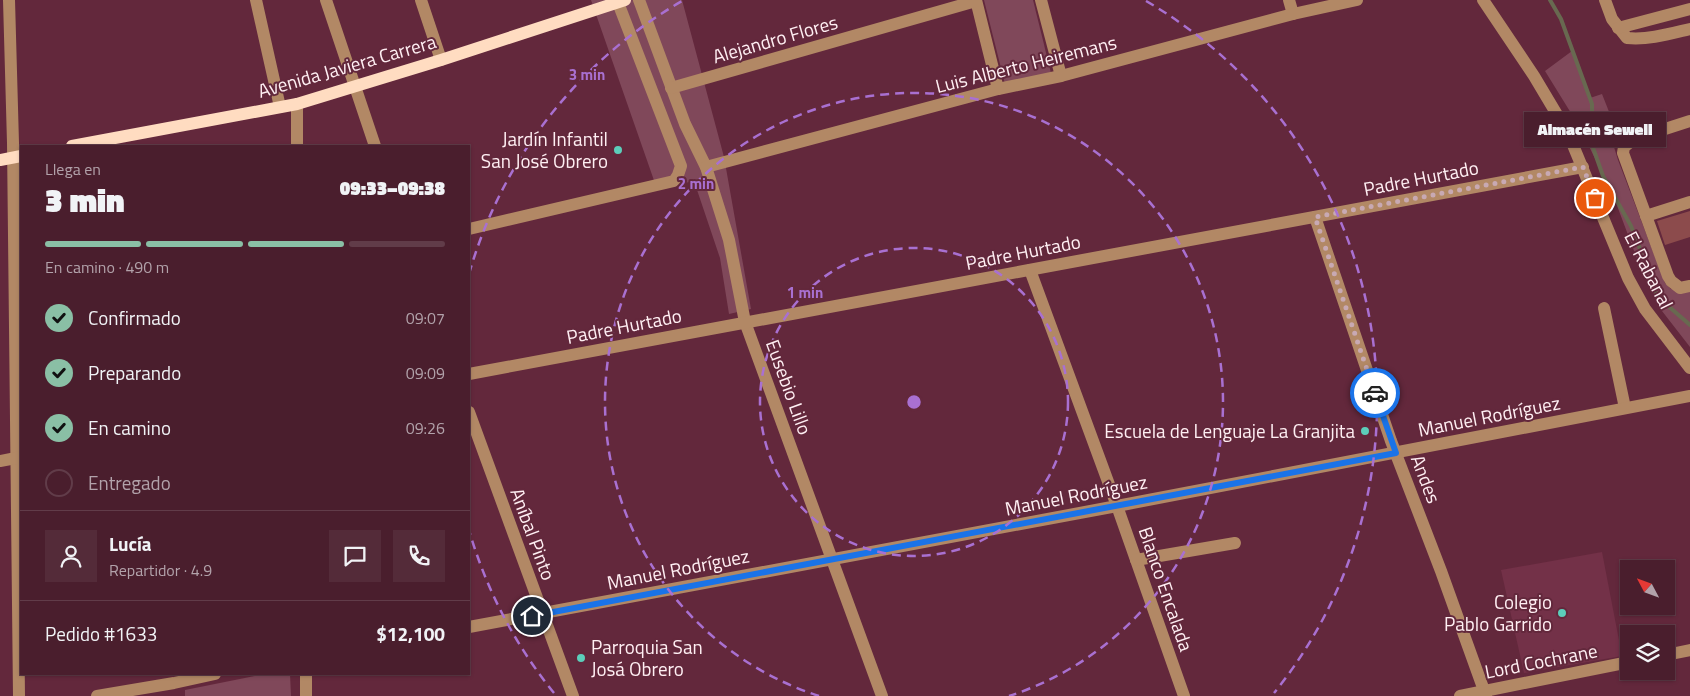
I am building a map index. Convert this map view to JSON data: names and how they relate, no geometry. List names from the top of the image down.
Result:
{
  "streets": {
    "main road": ["Avenida Javiera Carrera"],
    "street": [
      "Alejandro Flores",
      "Luis Alberto Heiremans",
      "Padre Hurtado",
      "El Rabanal",
      "Eusebio Lillo",
      "Manuel Rodríguez",
      "Andes",
      "Aníbal Pinto",
      "Blanco Encalada",
      "Lord Cochrane"
    ]
  },
  "crossings": [
    ["Alejandro Flores", "Eusebio Lillo"],
    ["Luis Alberto Heiremans", "Eusebio Lillo"],
    ["Avenida Javiera Carrera", "Eusebio Lillo"],
    ["Padre Hurtado", "El Rabanal"],
    ["Padre Hurtado", "Eusebio Lillo"],
    ["Padre Hurtado", "Andes"],
    ["Padre Hurtado", "Blanco Encalada"],
    ["Eusebio Lillo", "Manuel Rodríguez"],
    ["Manuel Rodríguez", "Andes"],
    ["Manuel Rodríguez", "Aníbal Pinto"],
    ["Manuel Rodríguez", "Blanco Encalada"],
    ["Andes", "Lord Cochrane"]
  ],
  "places": [
    "Jardín Infantil San José Obrero",
    "Almacén Sewell",
    "Escuela de Lenguaje La Granjita",
    "Colegio Pablo Garrido",
    "Parroquia San Josá Obrero"
  ],
  "north": "top left",
  "page": {
    "bubble": "Almacén Sewell",
    "heading": ["3 min", "Llega en", "09:33–09:38"],
    "panel": [
      "Lucía",
      "Repartidor · 4.9",
      "Pedido #1633",
      "$12,100"
    ],
    "bar": "En camino · 490 m",
    "list": [
      ["Confirmado", "09:07"],
      ["Preparando", "09:09"],
      ["En camino", "09:26"],
      "Entregado"
    ]
  },
  "rings": ["3 min", "2 min", "1 min"]
}
